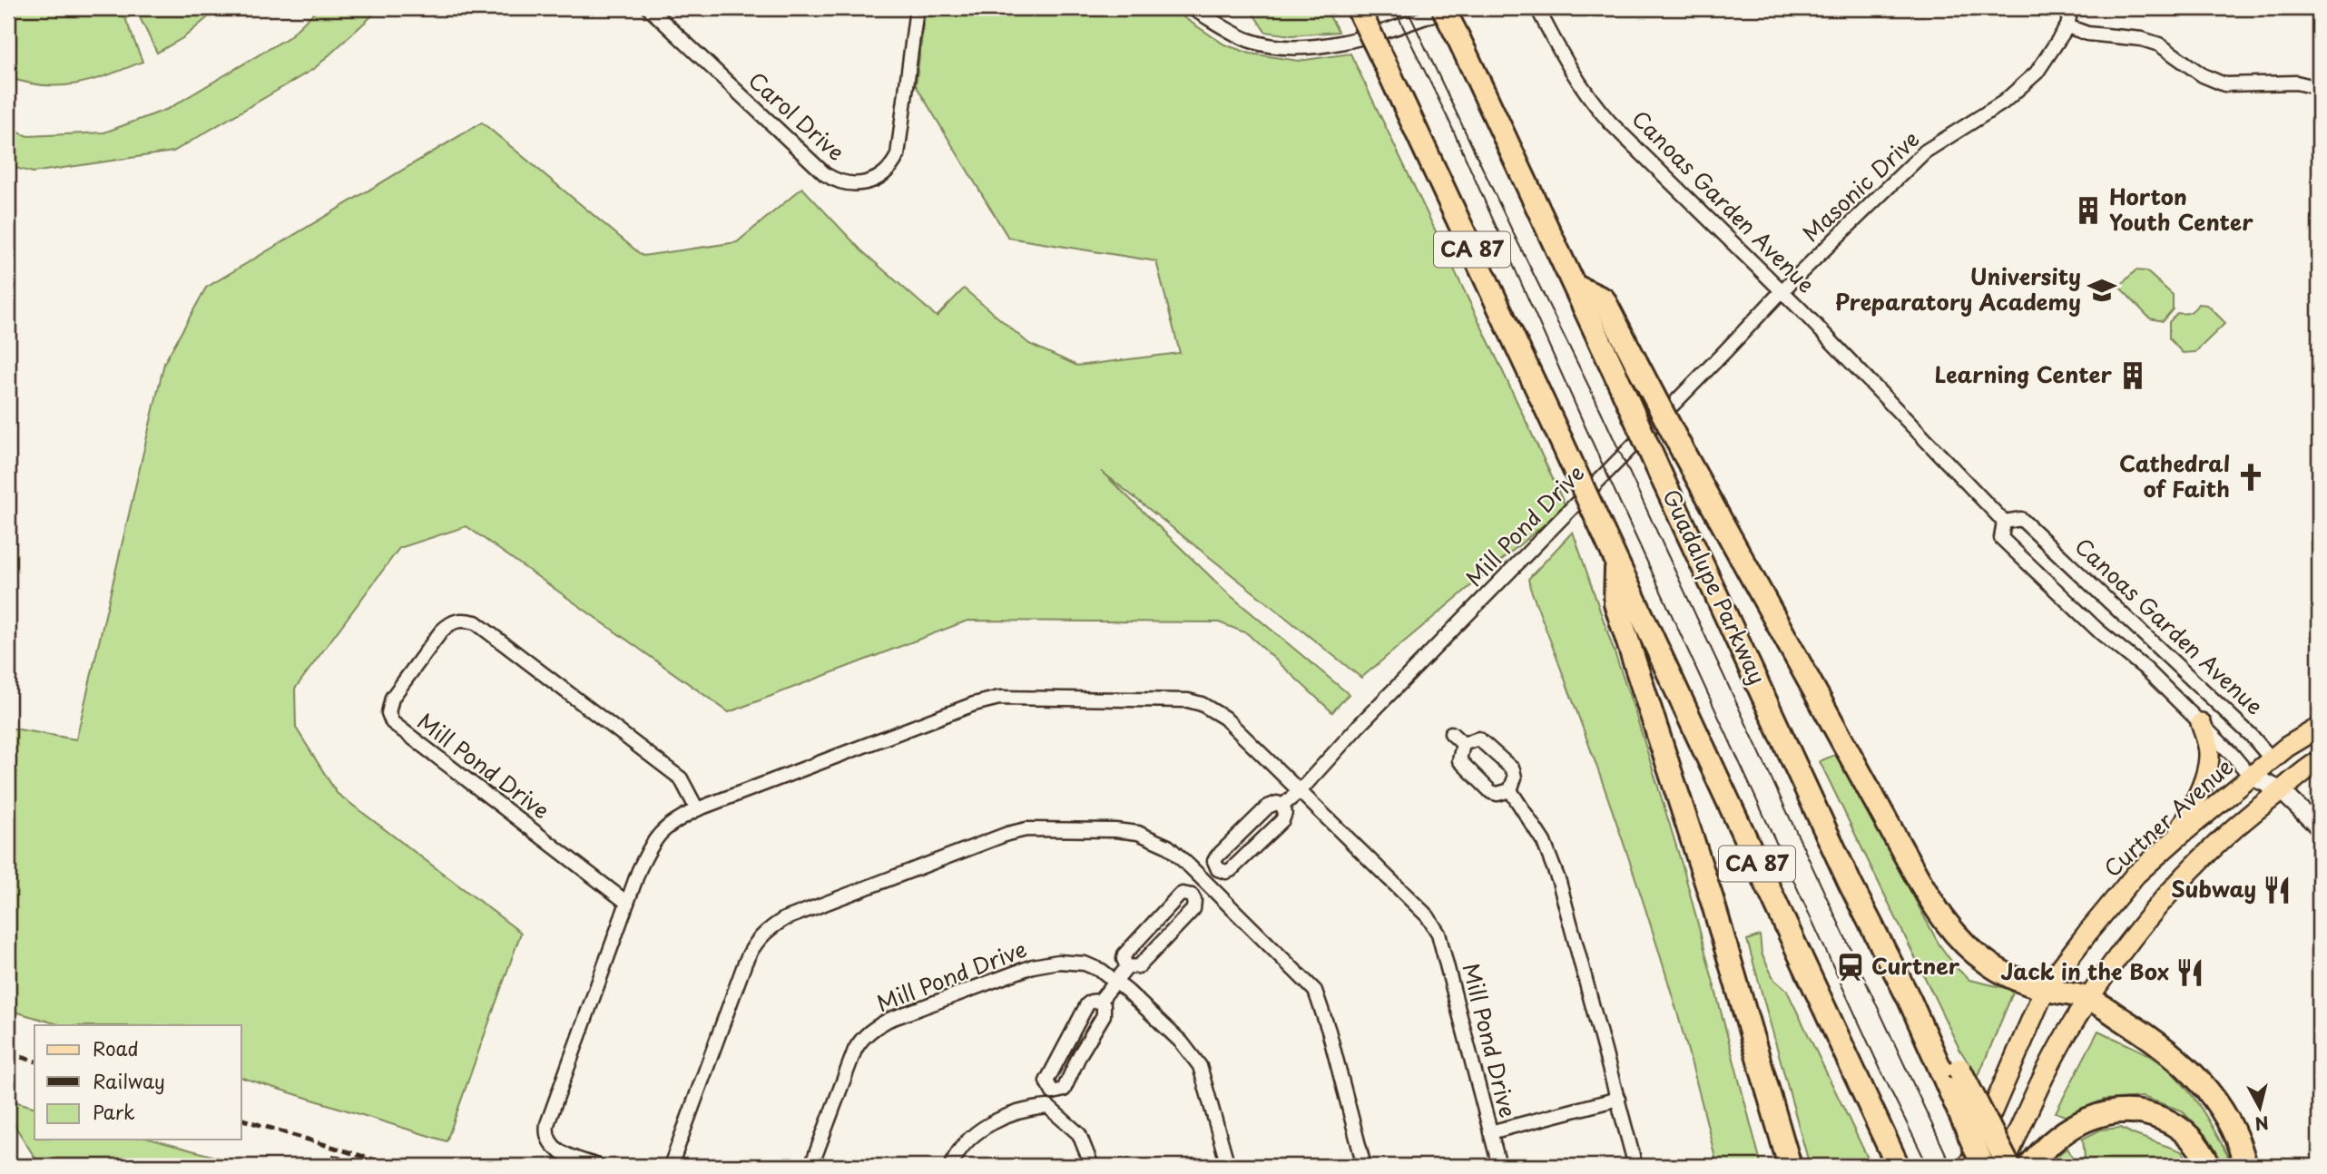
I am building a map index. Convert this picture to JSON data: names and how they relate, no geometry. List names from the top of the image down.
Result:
{
  "streets": {
    "highway": ["CA 87", "Guadalupe Parkway"],
    "main road": ["Curtner Avenue"],
    "street": [
      "Carol Drive",
      "Masonic Drive",
      "Canoas Garden Avenue",
      "Mill Pond Drive"
    ]
  },
  "crossings": [
    ["Masonic Drive", "Canoas Garden Avenue"],
    ["Masonic Drive", "Mill Pond Drive"],
    ["Canoas Garden Avenue", "Mill Pond Drive"],
    ["Canoas Garden Avenue", "Curtner Avenue"]
  ],
  "places": {
    "building": ["Horton Youth Center", "Learning Center"],
    "school or university": ["University Preparatory Academy"],
    "church": ["Cathedral of Faith"],
    "restaurant": ["Subway", "Jack in the Box"],
    "station": ["Curtner"]
  },
  "legend": ["Road", "Railway", "Park"],
  "north": "bottom"
}
